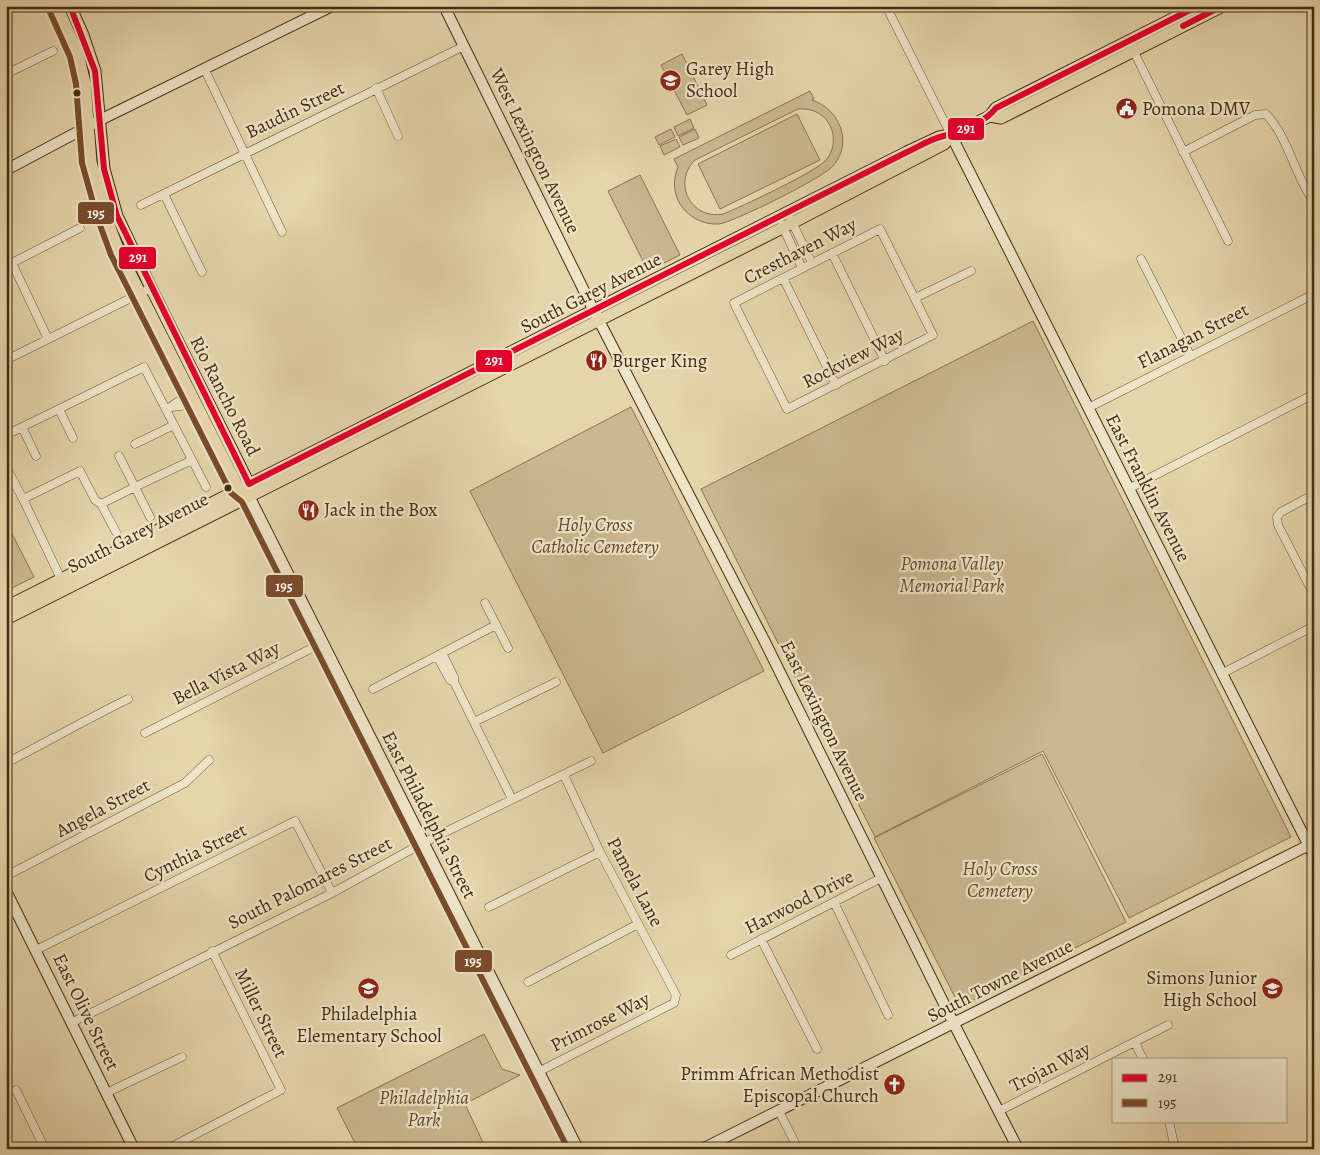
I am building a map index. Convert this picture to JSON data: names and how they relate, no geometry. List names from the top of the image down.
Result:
{
  "streets": {
    "main road": ["South Garey Avenue", "Rio Rancho Road"],
    "street": [
      "Baudin Street",
      "West Lexington Avenue",
      "Cresthaven Way",
      "Flanagan Street",
      "Rockview Way",
      "East Franklin Avenue",
      "Bella Vista Way",
      "East Lexington Avenue",
      "Angela Street",
      "East Philadelphia Street",
      "Cynthia Street",
      "Pamela Lane",
      "South Palomares Street",
      "Harwood Drive",
      "South Towne Avenue",
      "East Olive Street",
      "Miller Street",
      "Primrose Way",
      "Trojan Way"
    ]
  },
  "crossings": [
    ["Baudin Street", "West Lexington Avenue"],
    ["West Lexington Avenue", "South Garey Avenue"],
    ["West Lexington Avenue", "East Lexington Avenue"],
    ["Cresthaven Way", "Rockview Way"],
    ["South Garey Avenue", "Rio Rancho Road"],
    ["South Garey Avenue", "East Franklin Avenue"],
    ["South Garey Avenue", "East Lexington Avenue"],
    ["South Garey Avenue", "East Philadelphia Street"],
    ["Flanagan Street", "East Franklin Avenue"],
    ["Rio Rancho Road", "East Philadelphia Street"],
    ["East Franklin Avenue", "South Towne Avenue"],
    ["Bella Vista Way", "East Philadelphia Street"],
    ["East Lexington Avenue", "Harwood Drive"],
    ["East Lexington Avenue", "South Towne Avenue"],
    ["East Lexington Avenue", "Trojan Way"],
    ["East Philadelphia Street", "South Palomares Street"],
    ["East Philadelphia Street", "Primrose Way"],
    ["Cynthia Street", "South Palomares Street"],
    ["Cynthia Street", "East Olive Street"],
    ["Pamela Lane", "South Palomares Street"],
    ["Pamela Lane", "Primrose Way"],
    ["South Palomares Street", "East Olive Street"],
    ["South Palomares Street", "Miller Street"]
  ],
  "parks": [
    "Holy Cross Catholic Cemetery",
    "Pomona Valley Memorial Park",
    "Holy Cross Cemetery",
    "Philadelphia Park"
  ],
  "places": {
    "school or university": ["Garey High School", "Philadelphia Elementary School", "Simons Junior High School"],
    "public building": ["Pomona DMV"],
    "restaurant": ["Burger King", "Jack in the Box"],
    "church": ["Primm African Methodist Episcopal Church"]
  },
  "lines": ["transit line 291", "transit line 195"],
  "legend": ["291", "195"]
}
